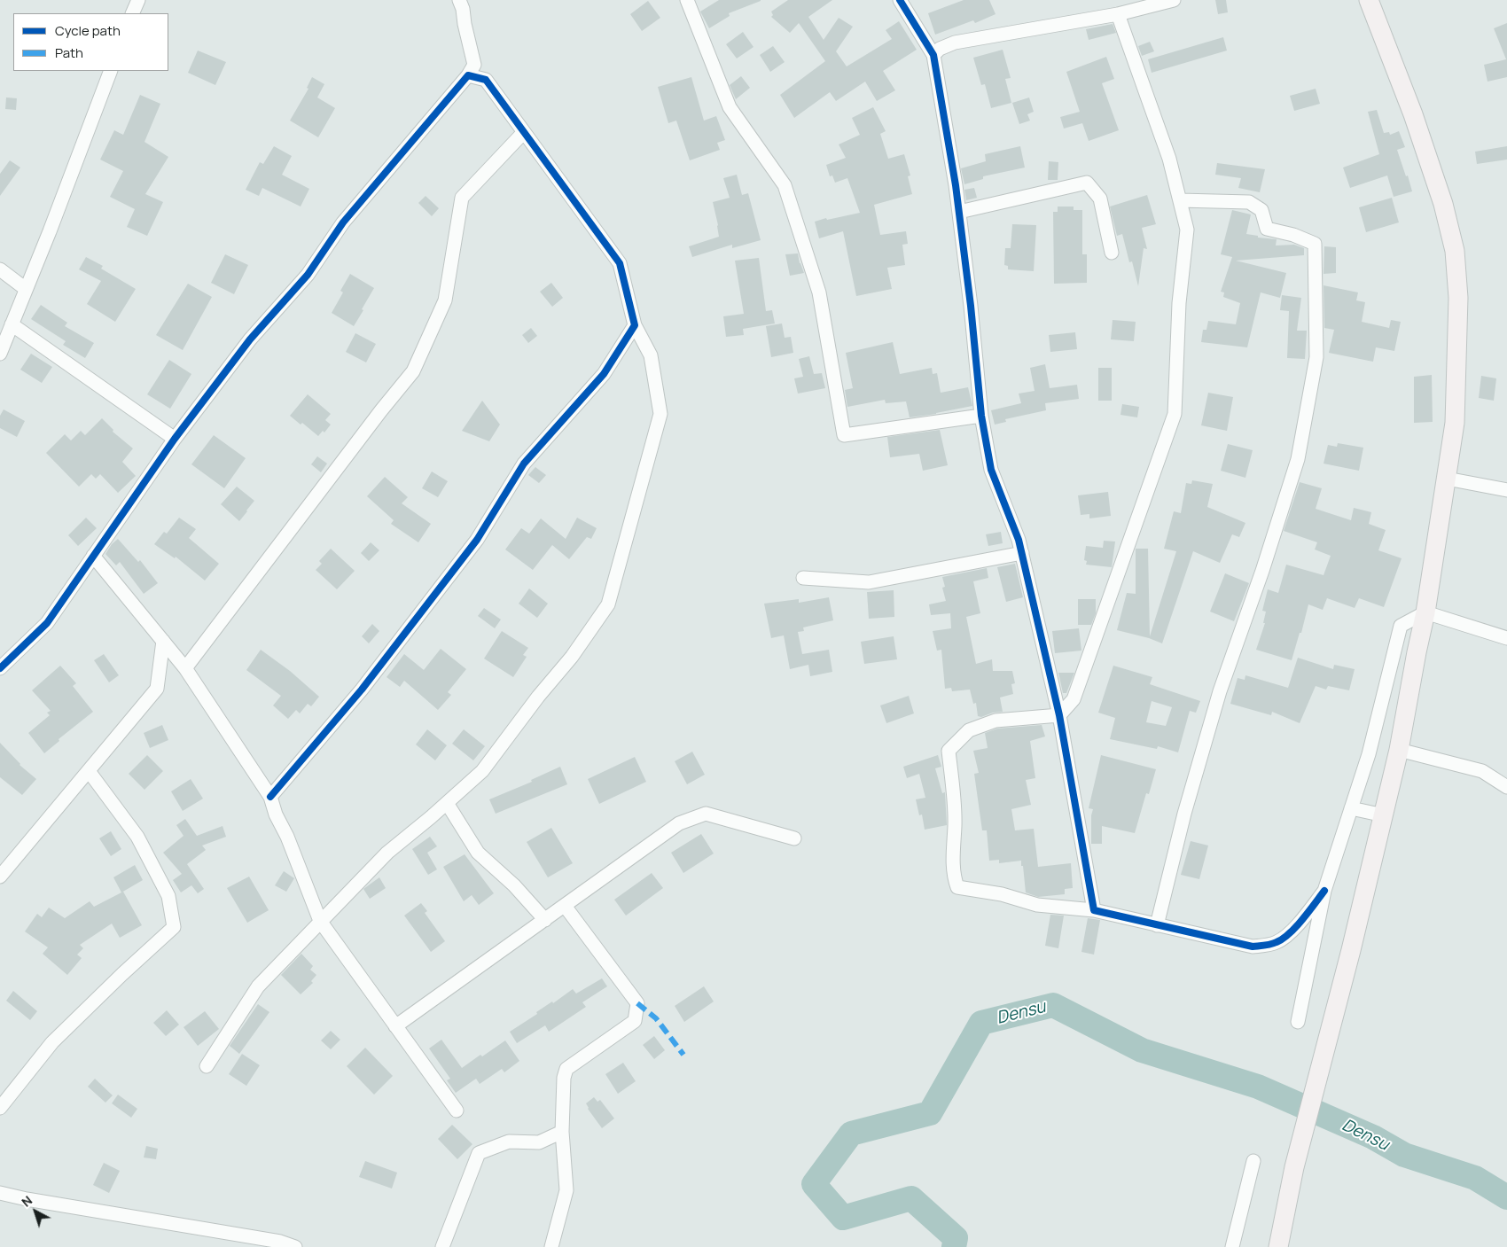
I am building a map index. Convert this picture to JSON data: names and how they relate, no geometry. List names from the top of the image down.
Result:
{
  "water": ["Densu"],
  "legend": ["Cycle path", "Path"],
  "north": "top left"
}
